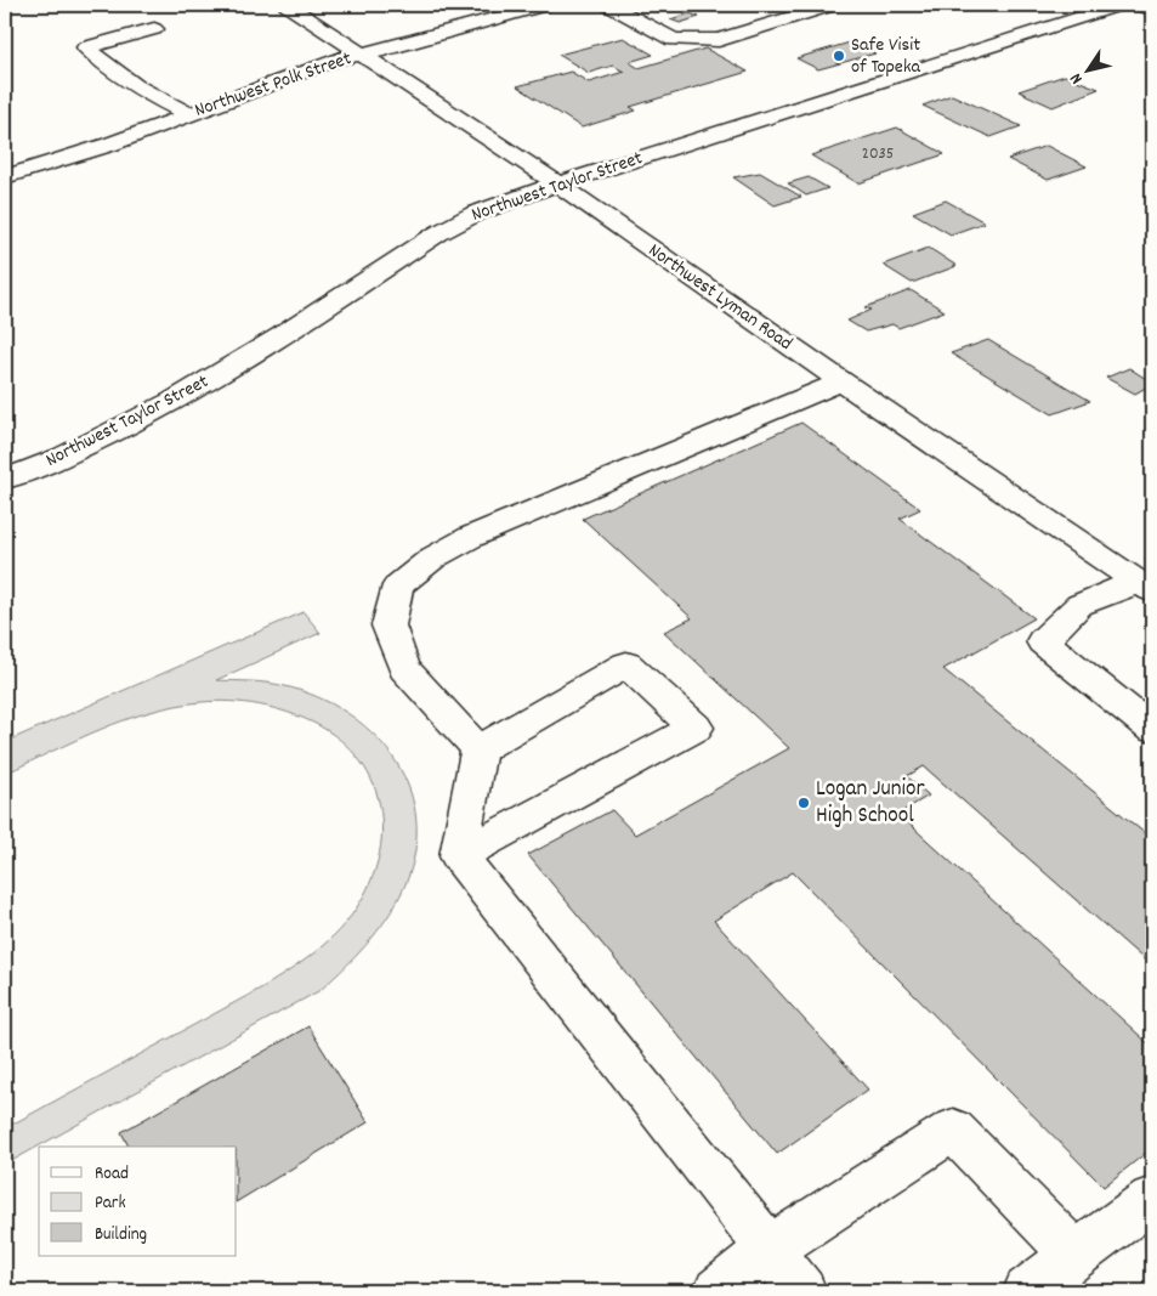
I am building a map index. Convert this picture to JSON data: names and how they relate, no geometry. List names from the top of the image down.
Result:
{
  "streets": {
    "street": ["Northwest Polk Street", "Northwest Taylor Street", "Northwest Lyman Road"]
  },
  "crossings": [
    ["Northwest Polk Street", "Northwest Lyman Road"],
    ["Northwest Taylor Street", "Northwest Lyman Road"]
  ],
  "places": ["Safe Visit of Topeka", "Logan Junior High School"],
  "house_numbers": ["2035"],
  "legend": ["Road", "Park", "Building"],
  "north": "bottom left"
}
